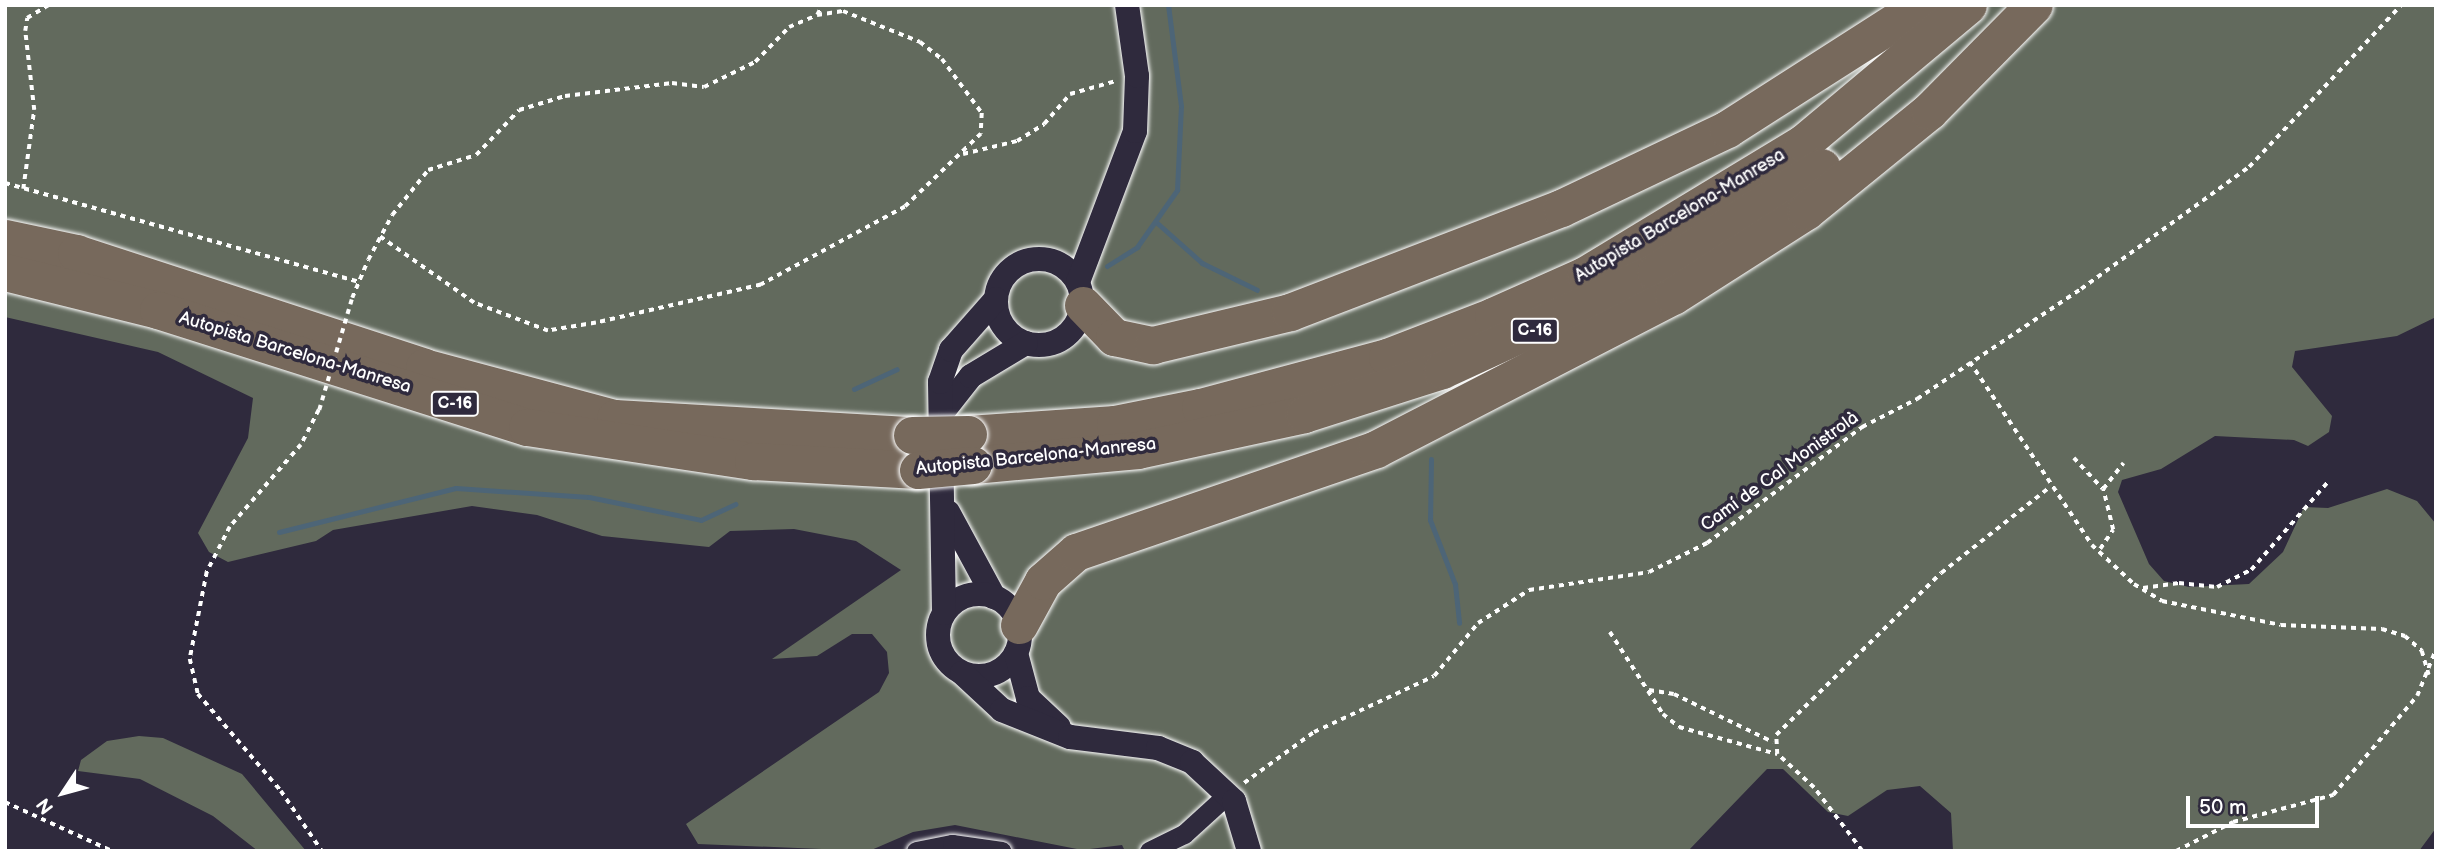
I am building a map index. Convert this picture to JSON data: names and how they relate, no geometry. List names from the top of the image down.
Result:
{
  "streets": {
    "highway": ["Autopista Barcelona-Manresa", "C-16"],
    "path": ["Camí de Cal Monistrolà"]
  },
  "scale_bar": "50 m",
  "north": "bottom left"
}
